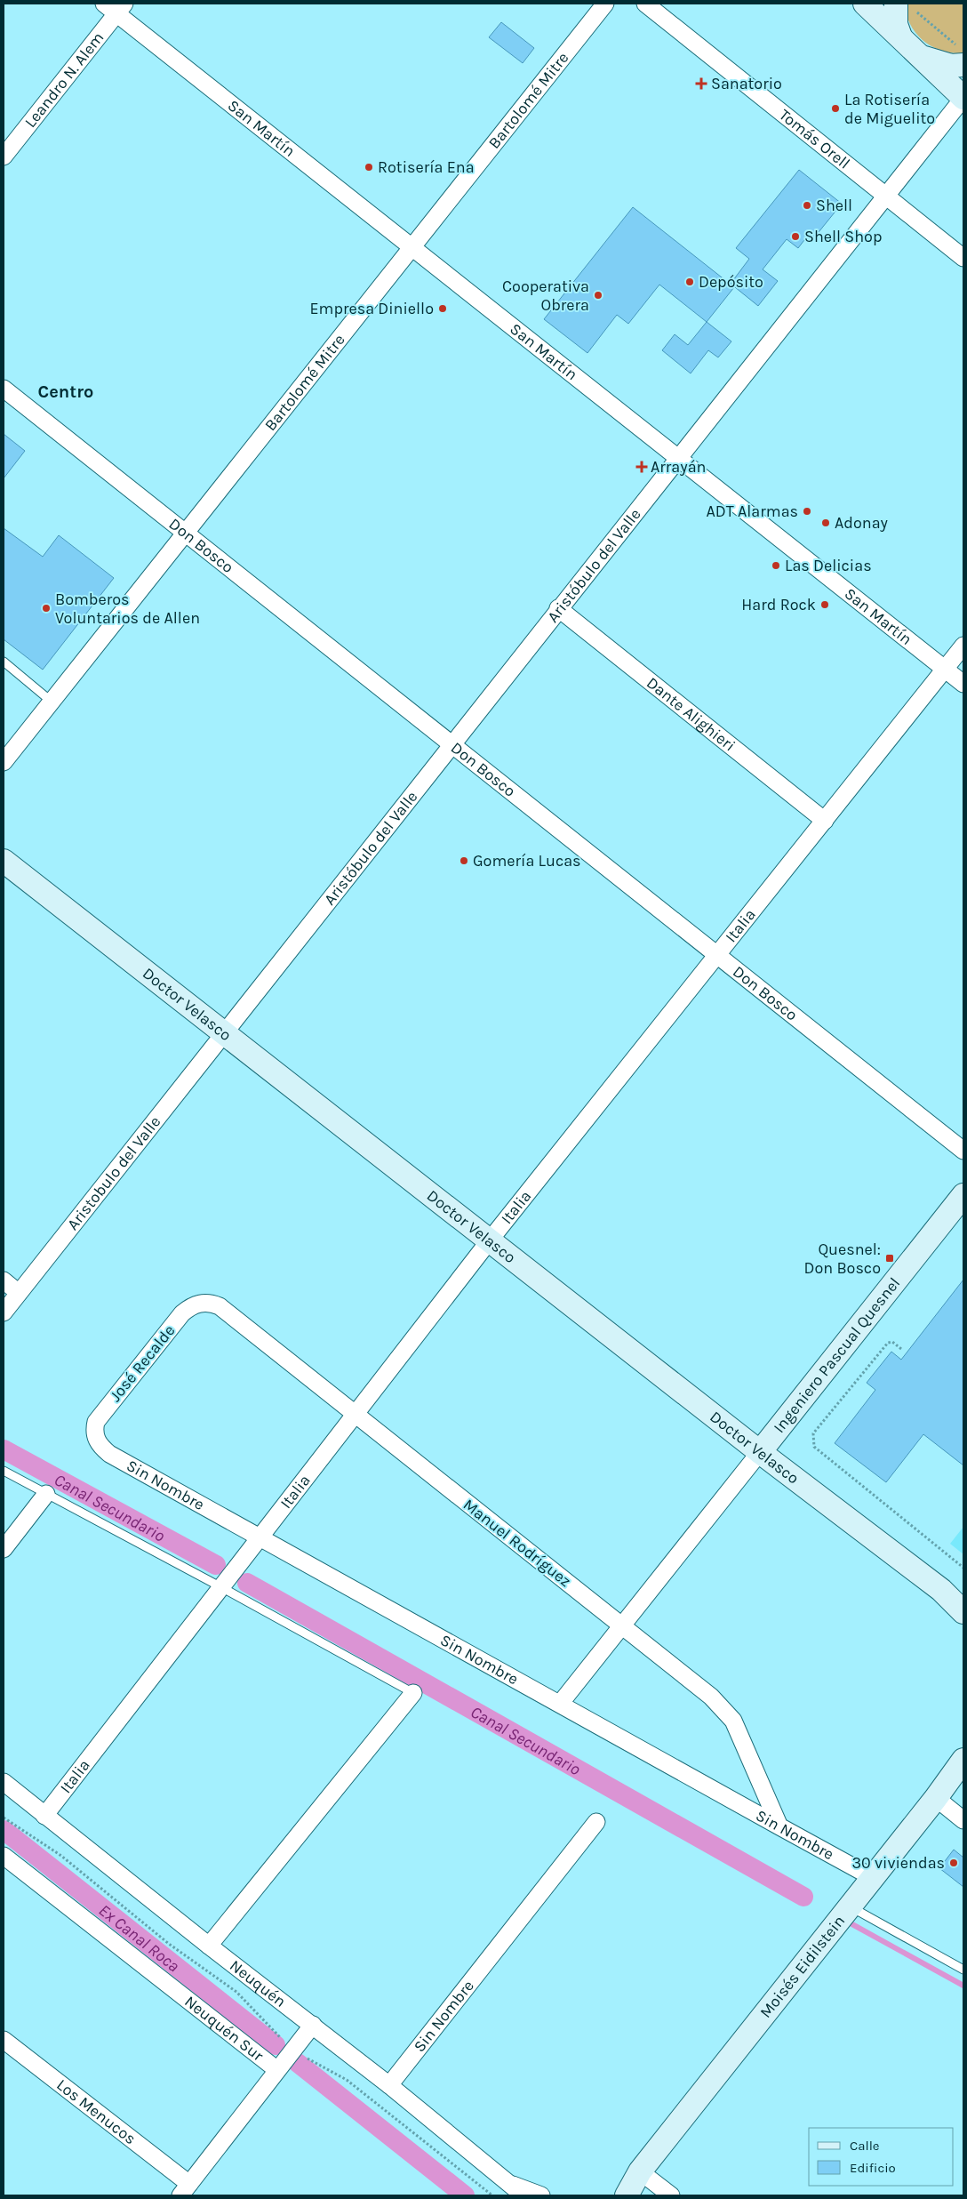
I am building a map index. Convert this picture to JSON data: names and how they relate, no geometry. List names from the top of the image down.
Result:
{
  "streets": {
    "main road": ["Doctor Velasco", "Ingeniero Pascual Quesnel", "Moisés Eidilstein"],
    "street": [
      "Leandro N. Alem",
      "Bartolomé Mitre",
      "San Martín",
      "Tomás Orell",
      "Don Bosco",
      "Aristóbulo del Valle",
      "Dante Alighieri",
      "Italia",
      "Aristobulo del Valle",
      "José Recalde",
      "Sin Nombre",
      "Manuel Rodríguez",
      "Neuquén",
      "Neuquén Sur",
      "Los Menucos"
    ]
  },
  "crossings": [
    ["Leandro N. Alem", "San Martín"],
    ["Bartolomé Mitre", "San Martín"],
    ["Bartolomé Mitre", "Don Bosco"],
    ["San Martín", "Aristóbulo del Valle"],
    ["San Martín", "Italia"],
    ["Tomás Orell", "Aristóbulo del Valle"],
    ["Don Bosco", "Aristóbulo del Valle"],
    ["Don Bosco", "Italia"],
    ["Aristóbulo del Valle", "Dante Alighieri"],
    ["Aristóbulo del Valle", "Doctor Velasco"],
    ["Aristóbulo del Valle", "Aristobulo del Valle"],
    ["Dante Alighieri", "Italia"],
    ["Italia", "Doctor Velasco"],
    ["Italia", "Sin Nombre"],
    ["Italia", "Manuel Rodríguez"],
    ["Italia", "Neuquén"],
    ["Doctor Velasco", "Aristobulo del Valle"],
    ["Doctor Velasco", "Ingeniero Pascual Quesnel"],
    ["Ingeniero Pascual Quesnel", "Sin Nombre"],
    ["Ingeniero Pascual Quesnel", "Manuel Rodríguez"],
    ["José Recalde", "Sin Nombre"],
    ["José Recalde", "Manuel Rodríguez"],
    ["Sin Nombre", "Manuel Rodríguez"],
    ["Sin Nombre", "Moisés Eidilstein"],
    ["Sin Nombre", "Neuquén"]
  ],
  "districts": ["Centro"],
  "water": ["Canal Secundario", "Ex Canal Roca"],
  "places": {
    "health": ["Sanatorio", "Arrayán"],
    "other": [
      "La Rotisería de Miguelito",
      "Rotisería Ena",
      "Shell",
      "Shell Shop",
      "Depósito",
      "Cooperativa Obrera",
      "Empresa Diniello",
      "ADT Alarmas",
      "Adonay",
      "Las Delicias",
      "Hard Rock",
      "Bomberos Voluntarios de Allen",
      "Gomería Lucas",
      "30 viviendas"
    ],
    "transit": ["Quesnel: Don Bosco"]
  },
  "legend": ["Calle", "Edificio"]
}
